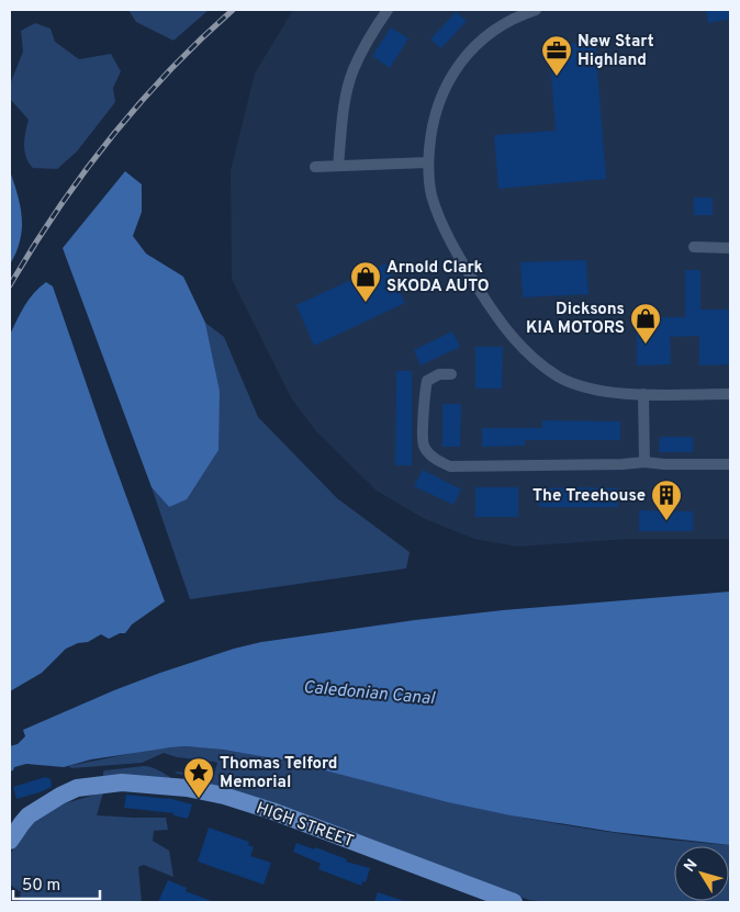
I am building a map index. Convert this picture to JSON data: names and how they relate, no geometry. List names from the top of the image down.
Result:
{
  "streets": {
    "main road": ["HIGH STREET"]
  },
  "water": ["Caledonian Canal"],
  "places": {
    "office": ["New Start Highland"],
    "shop": ["Arnold Clark SKODA AUTO", "Dicksons KIA MOTORS"],
    "building": ["The Treehouse"],
    "place": ["Thomas Telford Memorial"]
  },
  "scale_bar": "50 m",
  "north": "top left"
}
